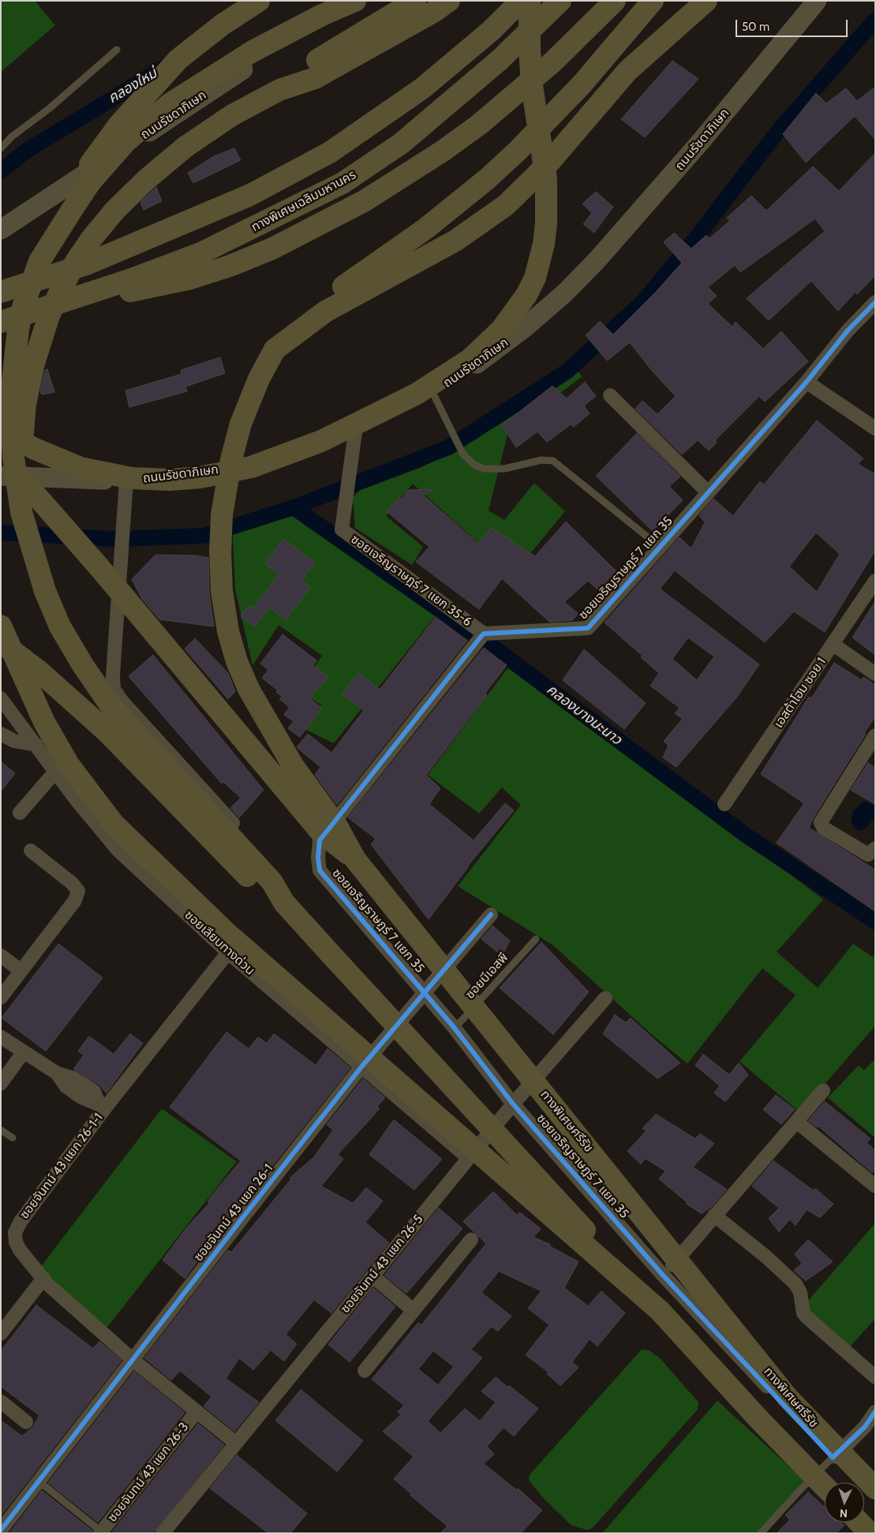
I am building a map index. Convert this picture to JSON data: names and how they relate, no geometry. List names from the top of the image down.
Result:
{
  "streets": {
    "highway": ["ทางพิเศษเฉลิมมหานคร", "ทางพิเศษศรีรัช"],
    "main road": ["ถนนรัชดาภิเษก"],
    "street": [
      "ซอยเจริญราษฎร์ 7 แยก 35",
      "ซอยเจริญราษฎร์ 7 แยก 35-6",
      "เอสต้าโฮม ซอย 1",
      "ซอยเลียบทางด่วน",
      "ซอยจันทน์ 43 แยก 26-1-1",
      "ซอยจันทน์ 43 แยก 26-1",
      "ซอยจันทน์ 43 แยก 26-5",
      "ซอยจันทน์ 43 แยก 26-3"
    ],
    "lane": ["ซอยบีเอสพี"]
  },
  "crossings": [
    ["ถนนรัชดาภิเษก", "ซอยเจริญราษฎร์ 7 แยก 35-6"],
    ["ซอยเจริญราษฎร์ 7 แยก 35", "ซอยเจริญราษฎร์ 7 แยก 35-6"],
    ["ซอยเจริญราษฎร์ 7 แยก 35", "ซอยบีเอสพี"],
    ["ซอยเจริญราษฎร์ 7 แยก 35", "ซอยจันทน์ 43 แยก 26-1"],
    ["ซอยเจริญราษฎร์ 7 แยก 35", "ซอยจันทน์ 43 แยก 26-5"],
    ["ซอยเลียบทางด่วน", "ซอยจันทน์ 43 แยก 26-1-1"],
    ["ซอยเลียบทางด่วน", "ซอยจันทน์ 43 แยก 26-1"],
    ["ซอยเลียบทางด่วน", "ซอยจันทน์ 43 แยก 26-5"],
    ["ซอยจันทน์ 43 แยก 26-1-1", "ซอยจันทน์ 43 แยก 26-1"],
    ["ซอยจันทน์ 43 แยก 26-1-1", "ซอยจันทน์ 43 แยก 26-5"],
    ["ซอยจันทน์ 43 แยก 26-1-1", "ซอยจันทน์ 43 แยก 26-3"]
  ],
  "water": ["คลองใหม่", "คลองบางมะนาว"],
  "scale_bar": "50 m",
  "north": "bottom"
}
